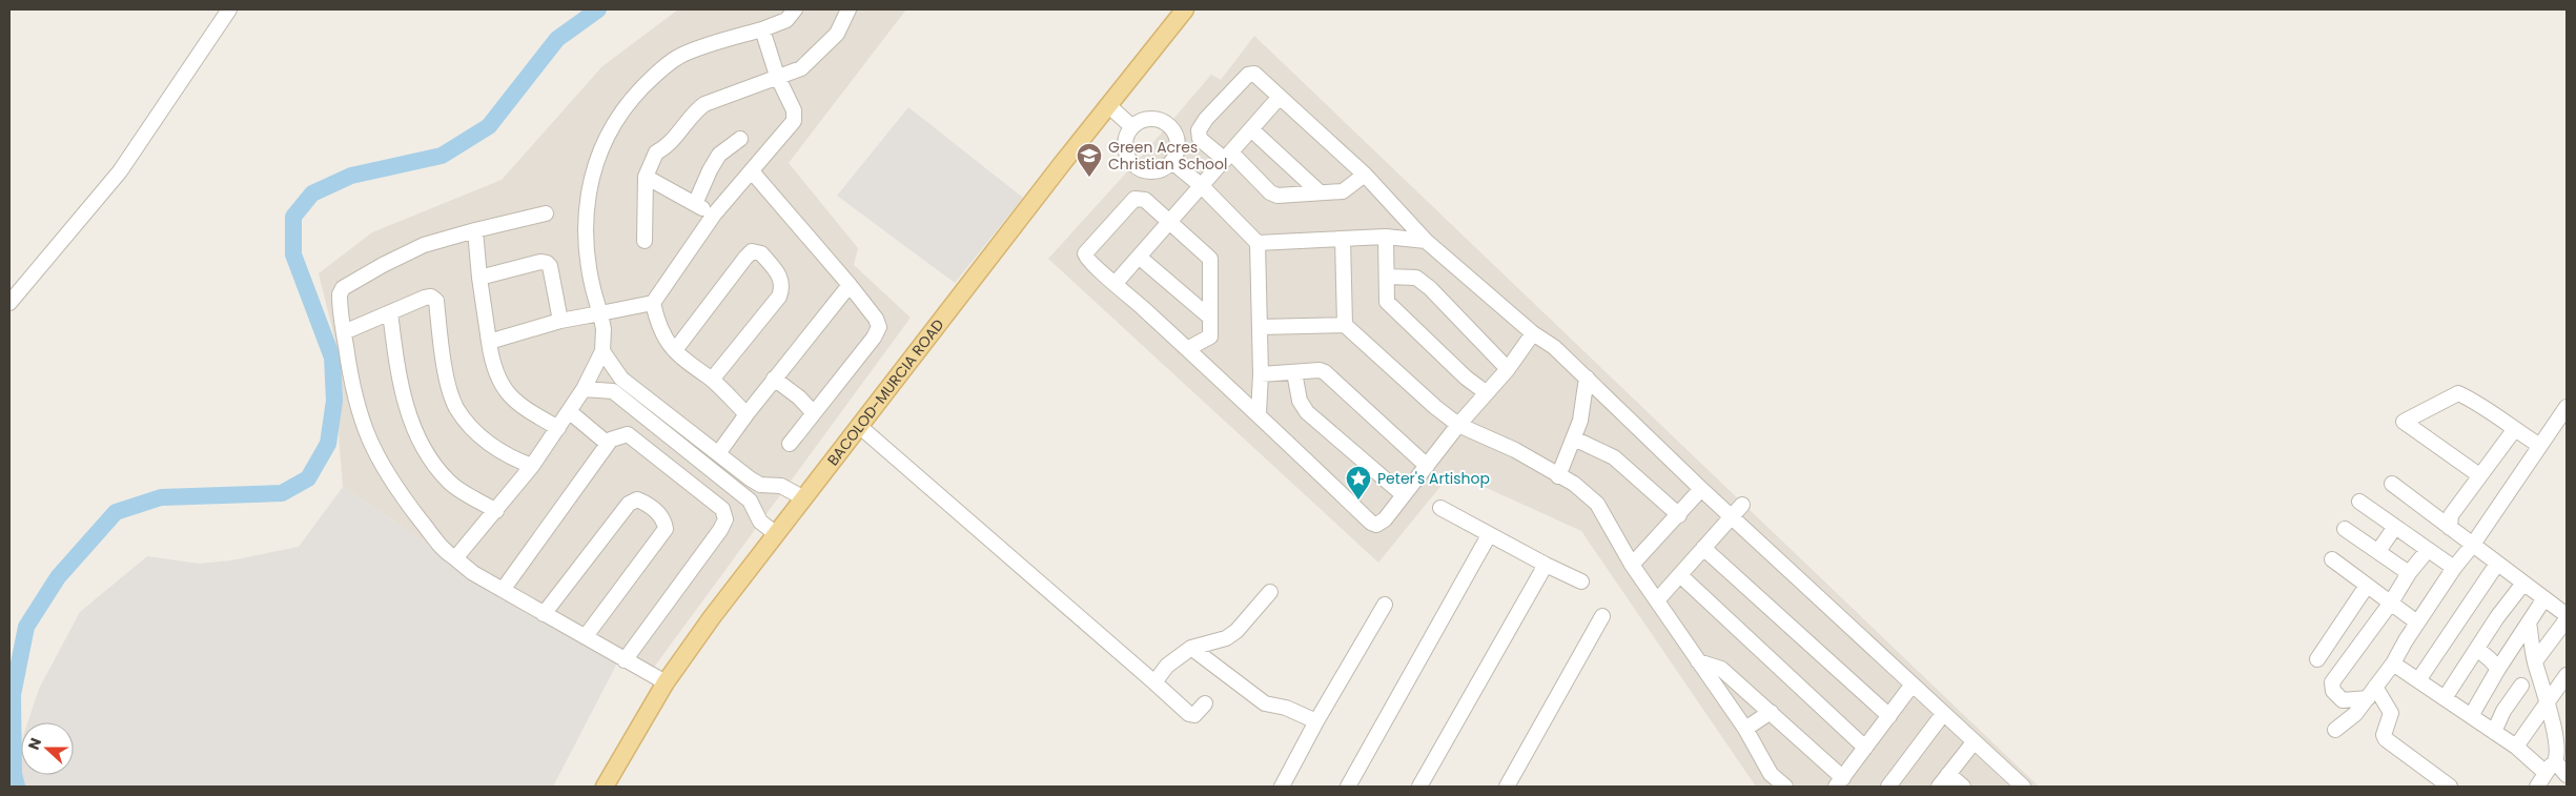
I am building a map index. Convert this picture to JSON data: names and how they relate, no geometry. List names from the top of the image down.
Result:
{
  "streets": {
    "main road": ["BACOLOD-MURCIA ROAD"]
  },
  "places": {
    "school or university": ["Green Acres Christian School"],
    "place": ["Peter's Artishop"]
  },
  "north": "left"
}
